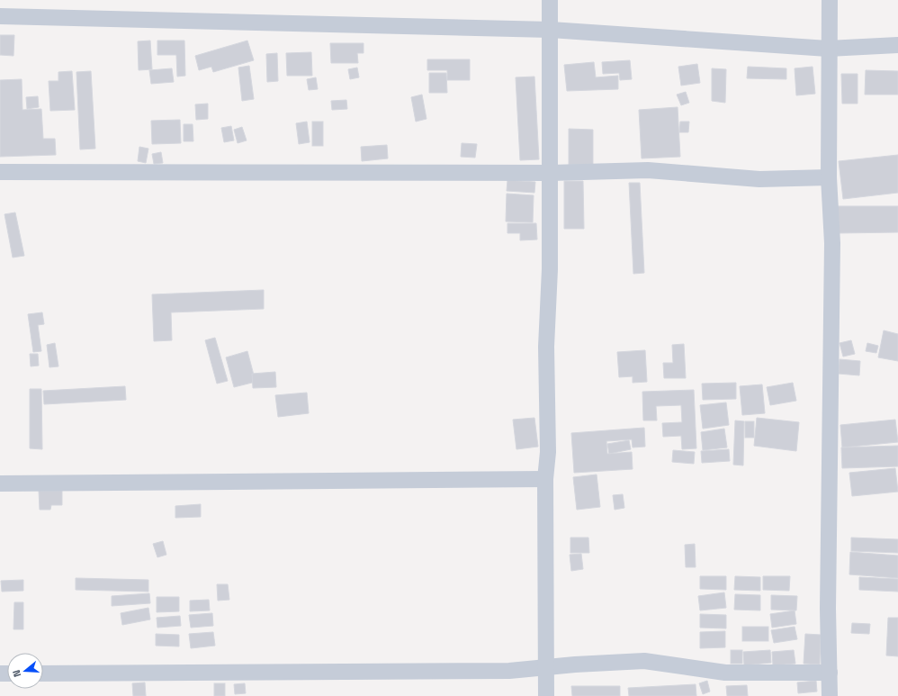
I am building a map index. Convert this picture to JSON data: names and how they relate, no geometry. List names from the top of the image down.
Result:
{
  "north": "left"
}
